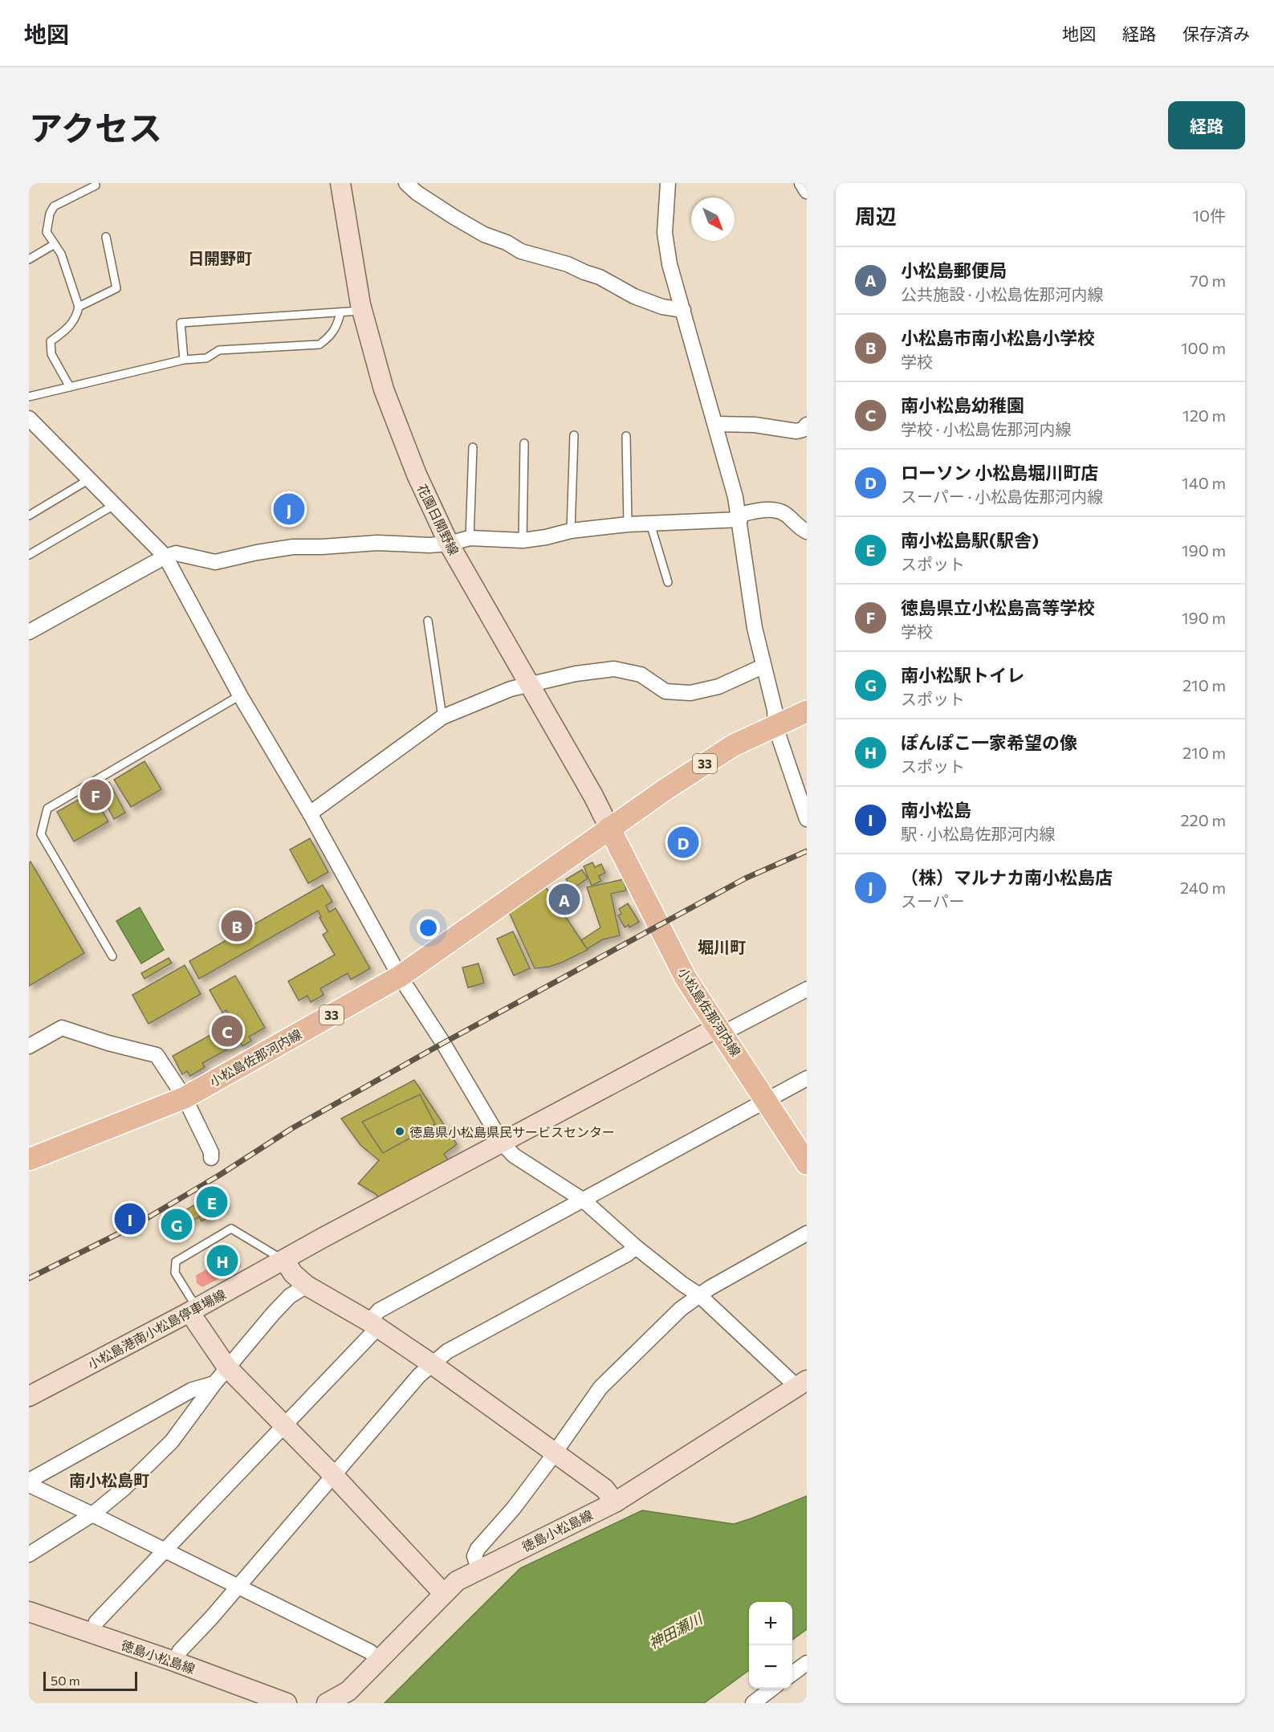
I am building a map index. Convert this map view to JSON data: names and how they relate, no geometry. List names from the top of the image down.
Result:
{
  "streets": {
    "main road": [
      "花園日開野線",
      "33",
      "小松島佐那河内線",
      "小松島港南小松島停車場線",
      "徳島小松島線"
    ]
  },
  "crossings": [
    ["花園日開野線", "小松島佐那河内線"],
    ["小松島佐那河内線", "小松島港南小松島停車場線"]
  ],
  "districts": ["日開野町", "堀川町", "南小松島町"],
  "water": ["神田瀬川"],
  "places": ["徳島県小松島県民サービスセンター"],
  "scale_bar": "50 m",
  "north": "bottom right",
  "page": {
    "header": "地図",
    "nav": ["地図", "経路", "保存済み"],
    "title": "アクセス",
    "buttons": "経路",
    "heading": ["周辺", "10件"],
    "list": [
      {
        "mark": "A",
        "name": "小松島郵便局",
        "note": "公共施設 · 小松島佐那河内線",
        "value": "70 m"
      },
      {
        "mark": "B",
        "name": "小松島市南小松島小学校",
        "note": "学校",
        "value": "100 m"
      },
      {
        "mark": "C",
        "name": "南小松島幼稚園",
        "note": "学校 · 小松島佐那河内線",
        "value": "120 m"
      },
      {
        "mark": "D",
        "name": "ローソン 小松島堀川町店",
        "note": "スーパー · 小松島佐那河内線",
        "value": "140 m"
      },
      {
        "mark": "E",
        "name": "南小松島駅(駅舎)",
        "note": "スポット",
        "value": "190 m"
      },
      {
        "mark": "F",
        "name": "徳島県立小松島高等学校",
        "note": "学校",
        "value": "190 m"
      },
      {
        "mark": "G",
        "name": "南小松駅トイレ",
        "note": "スポット",
        "value": "210 m"
      },
      {
        "mark": "H",
        "name": "ぽんぽこ一家希望の像",
        "note": "スポット",
        "value": "210 m"
      },
      {
        "mark": "I",
        "name": "南小松島",
        "note": "駅 · 小松島佐那河内線",
        "value": "220 m"
      },
      {
        "mark": "J",
        "name": "（株）マルナカ南小松島店",
        "note": "スーパー",
        "value": "240 m"
      }
    ],
    "pins": [
      "J",
      "F",
      "D",
      "A",
      "B",
      "C",
      "E",
      "I",
      "G",
      "H"
    ],
    "map_buttons": ["+", "−"],
    "scale": "50 m"
  }
}
